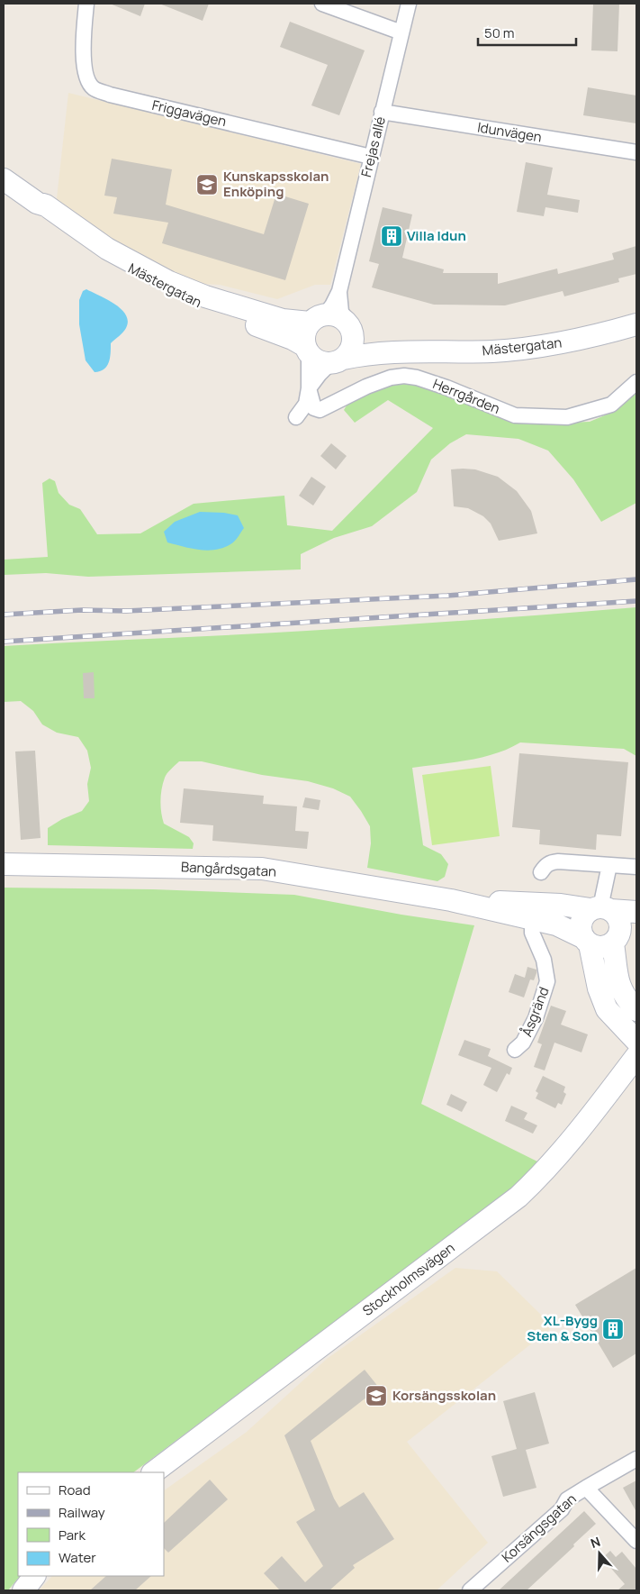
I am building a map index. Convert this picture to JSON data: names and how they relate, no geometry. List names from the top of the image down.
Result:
{
  "streets": {
    "main road": ["Mästergatan", "Bangårdsgatan", "Stockholmsvägen"],
    "street": [
      "Friggavägen",
      "Idunvägen",
      "Frejas allé",
      "Herrgården",
      "Åsgränd",
      "Korsängsgatan"
    ]
  },
  "crossings": [
    ["Friggavägen", "Frejas allé"],
    ["Idunvägen", "Frejas allé"],
    ["Frejas allé", "Mästergatan"],
    ["Bangårdsgatan", "Åsgränd"]
  ],
  "places": {
    "school or university": ["Kunskapsskolan Enköping", "Korsängsskolan"],
    "building": ["Villa Idun", "XL-Bygg Sten & Son"]
  },
  "legend": [
    "Road",
    "Railway",
    "Park",
    "Water"
  ],
  "scale_bar": "50 m",
  "north": "top"
}
